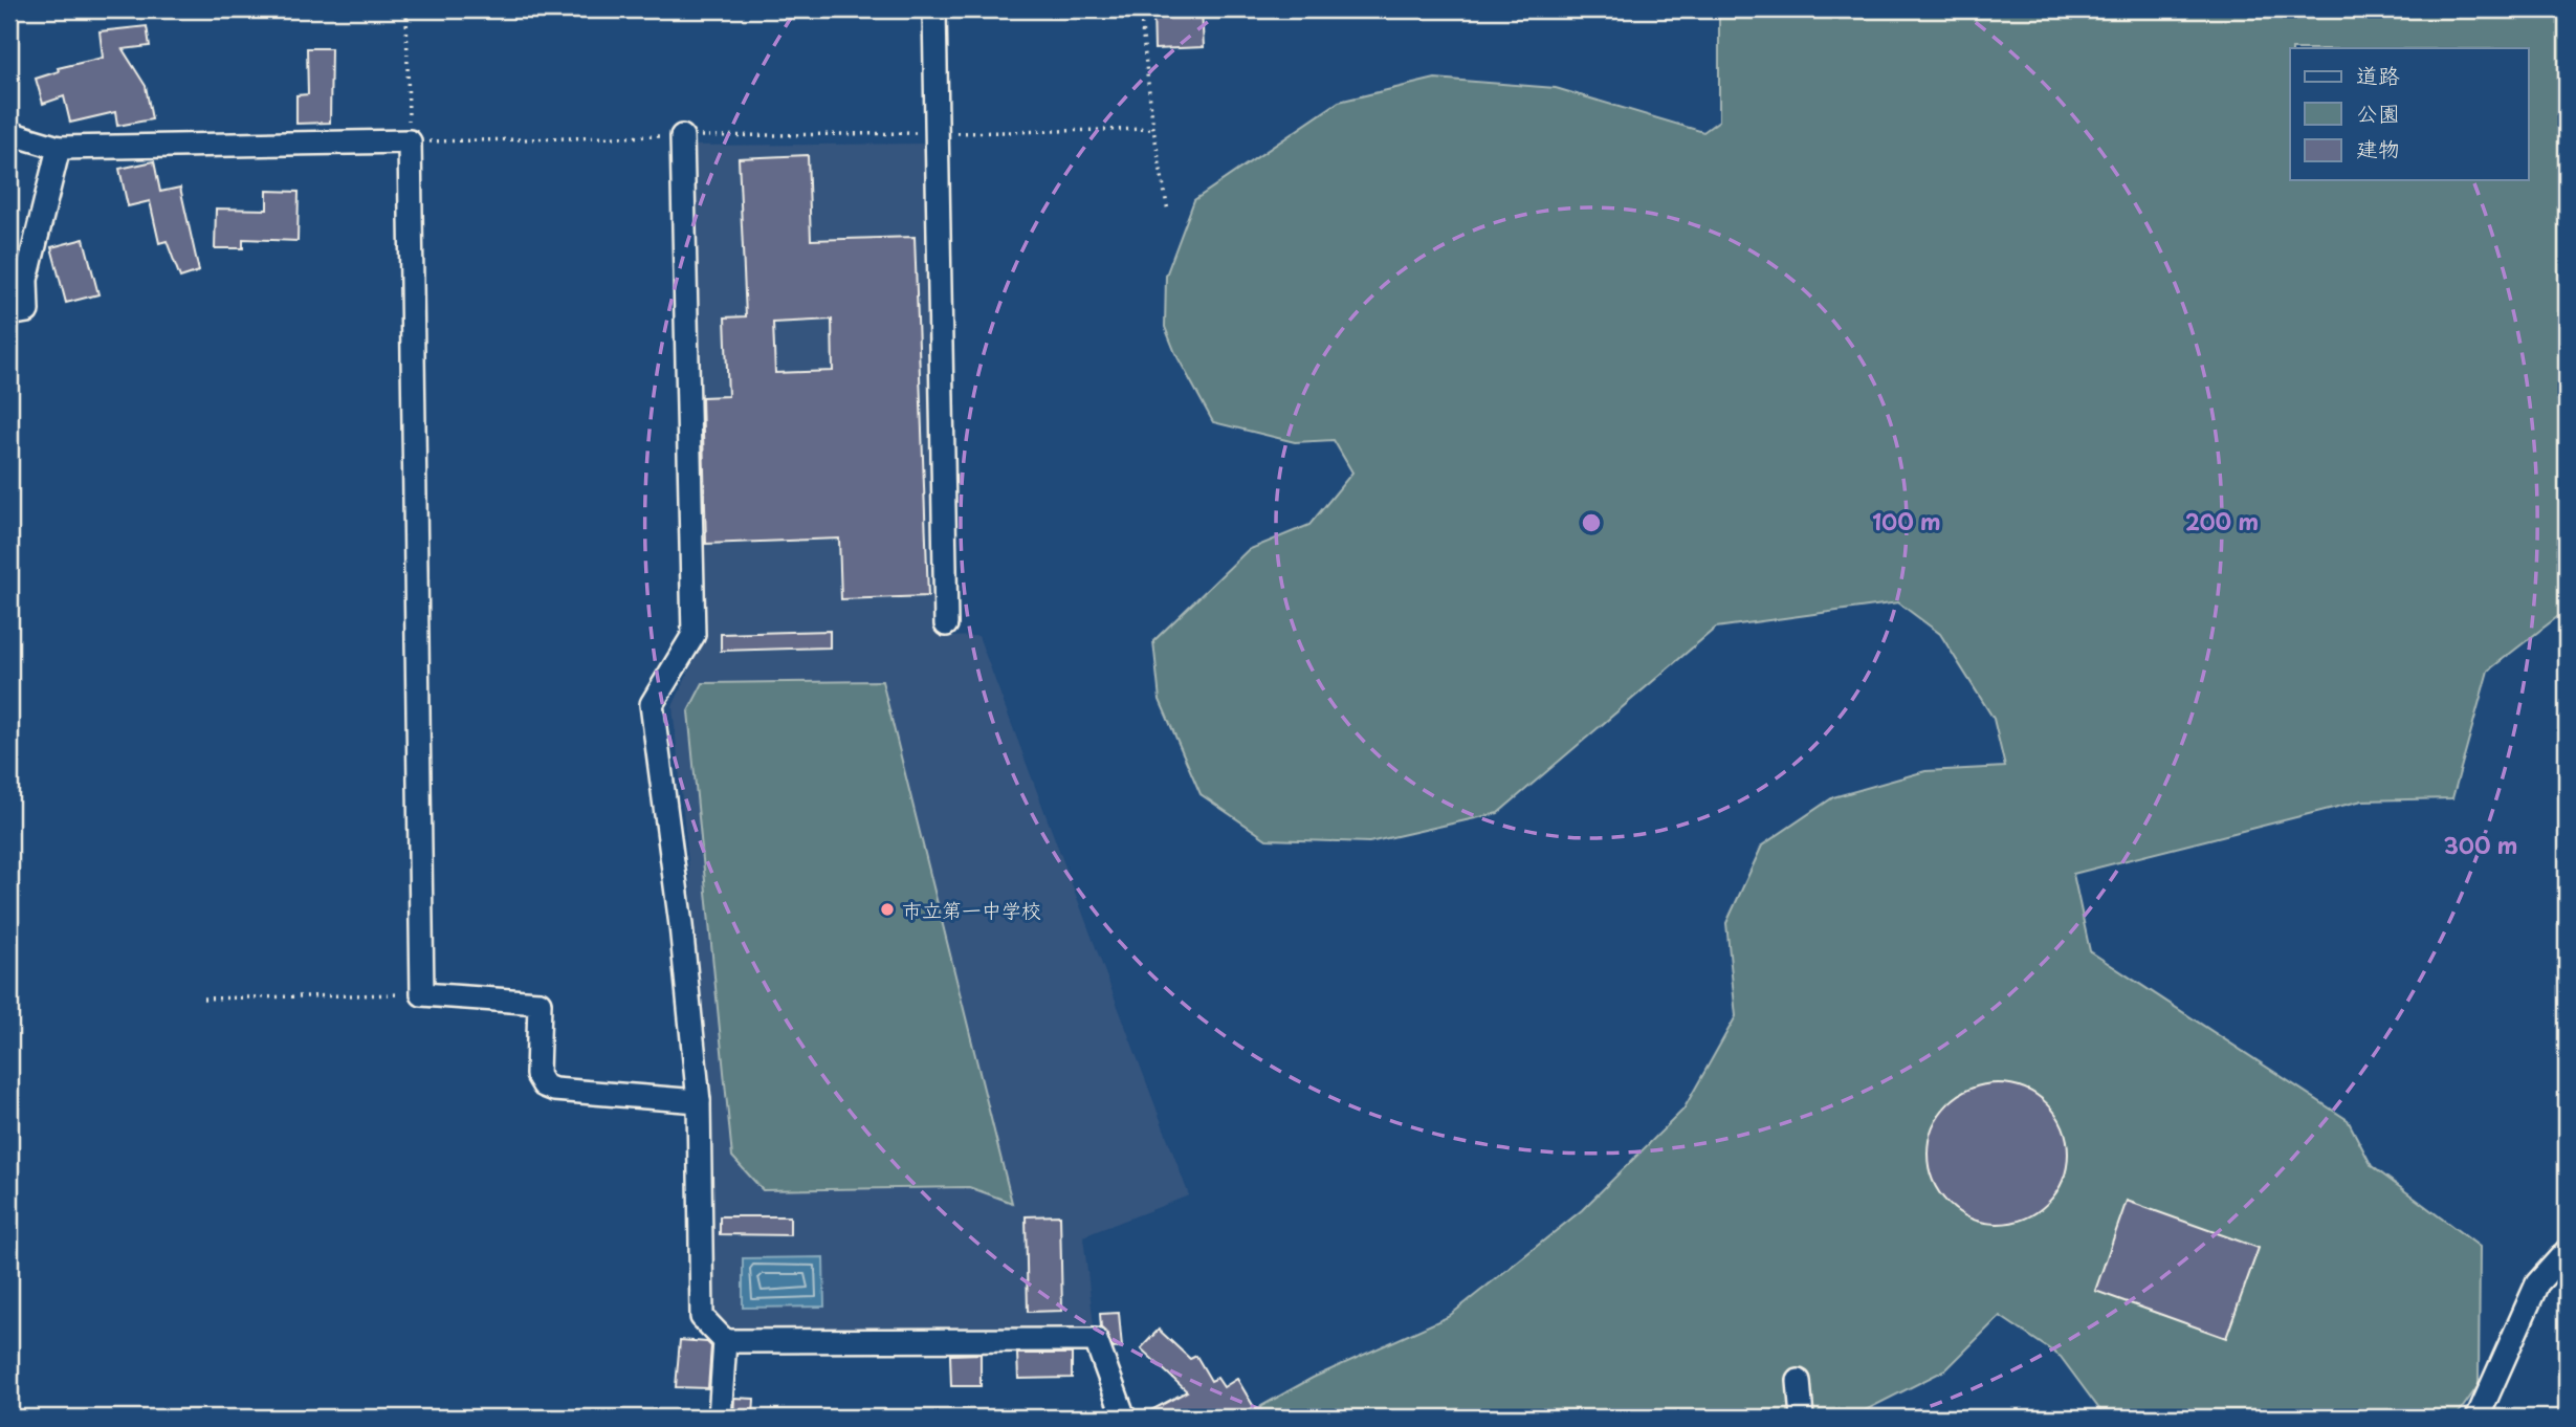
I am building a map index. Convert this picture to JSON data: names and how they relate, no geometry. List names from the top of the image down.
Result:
{
  "places": ["市立第一中学校"],
  "legend": ["道路", "公園", "建物"],
  "rings": ["100 m", "200 m", "300 m"]
}
